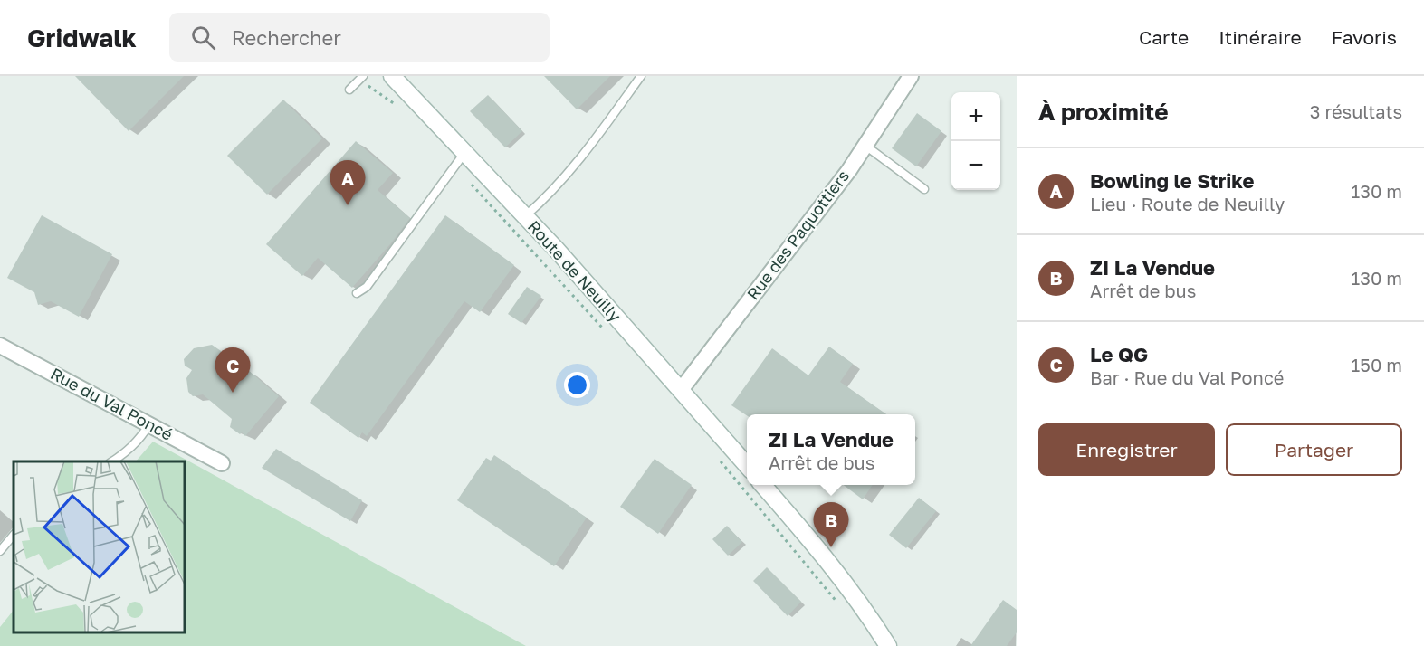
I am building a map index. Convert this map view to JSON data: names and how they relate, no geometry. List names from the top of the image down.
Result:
{
  "streets": {
    "main road": ["Route de Neuilly"],
    "street": ["Rue des Paquottiers", "Rue du Val Poncé"]
  },
  "crossings": [
    ["Rue des Paquottiers", "Route de Neuilly"]
  ],
  "page": {
    "header": "Gridwalk",
    "search": "Rechercher",
    "nav": ["Carte", "Itinéraire", "Favoris"],
    "heading": ["À proximité", "3 résultats"],
    "map_buttons": ["+", "−"],
    "list": [
      {
        "mark": "A",
        "name": "Bowling le Strike",
        "note": "Lieu · Route de Neuilly",
        "value": "130 m"
      },
      {
        "mark": "B",
        "name": "ZI La Vendue",
        "note": "Arrêt de bus",
        "value": "130 m"
      },
      {
        "mark": "C",
        "name": "Le QG",
        "note": "Bar · Rue du Val Poncé",
        "value": "150 m"
      }
    ],
    "pins": ["A", "C", "B"],
    "buttons": ["Enregistrer", "Partager"],
    "popup": ["ZI La Vendue", "Arrêt de bus"]
  }
}
